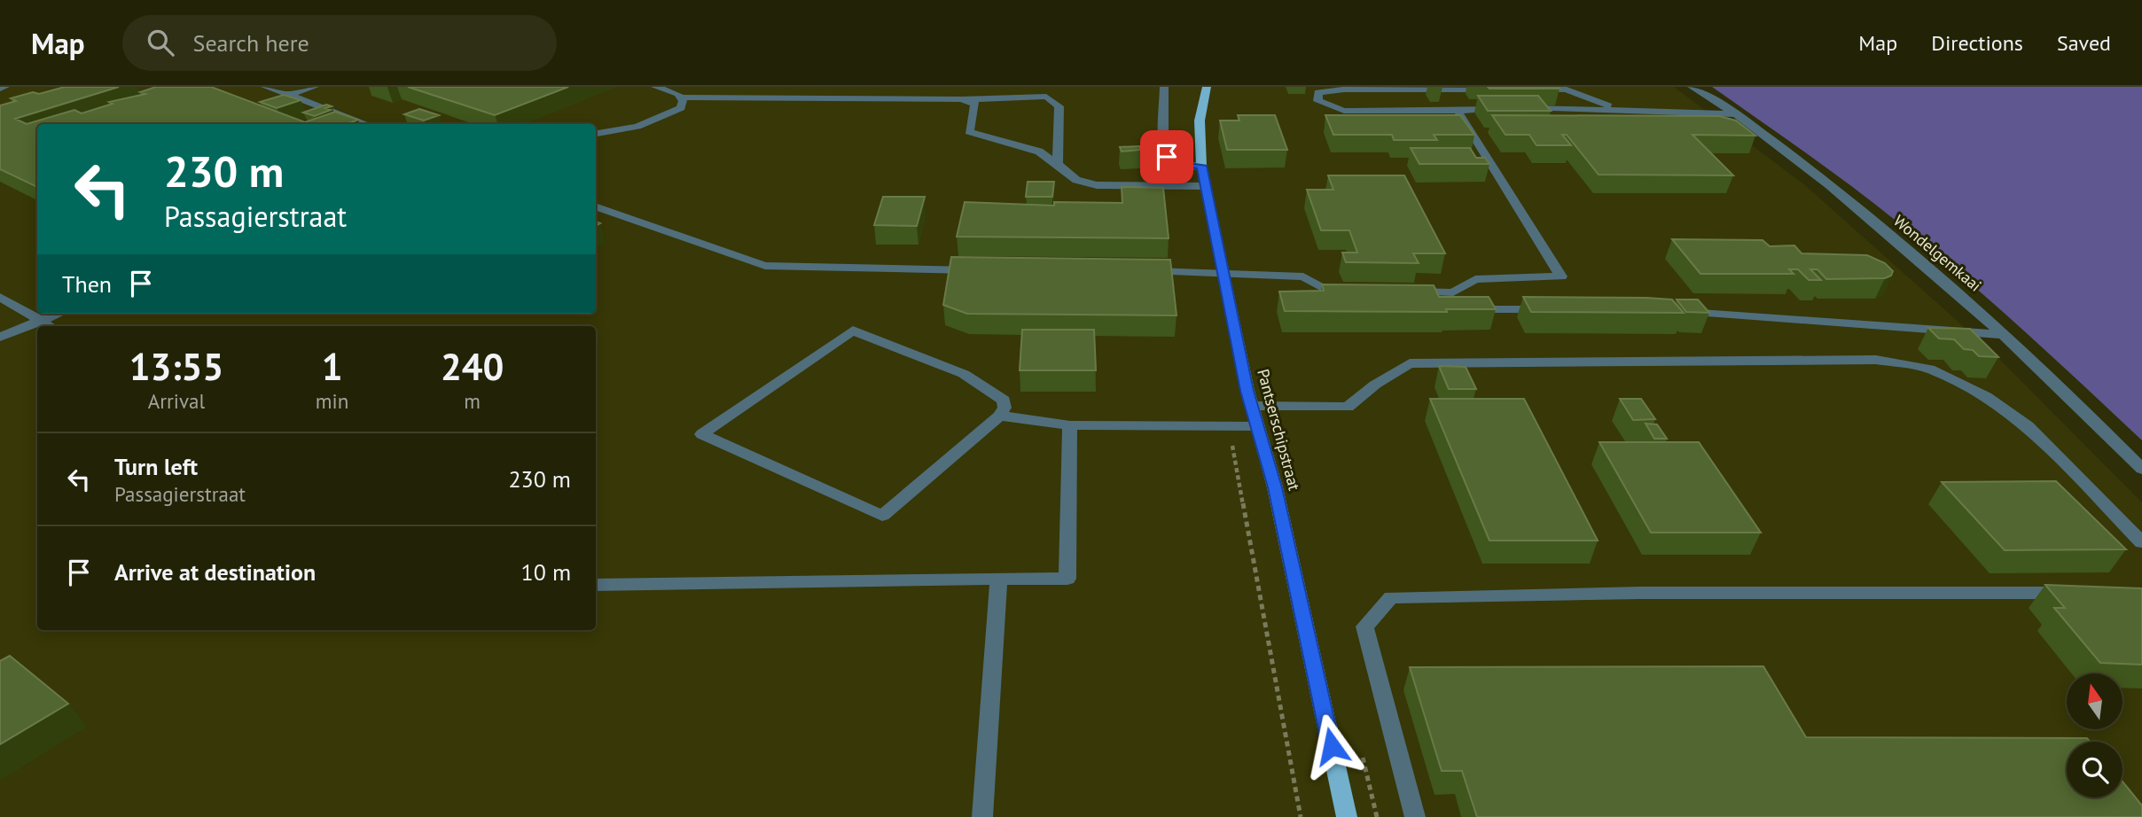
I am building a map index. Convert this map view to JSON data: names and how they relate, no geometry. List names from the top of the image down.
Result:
{
  "streets": {
    "main road": ["Pantserschipstraat"],
    "street": ["Wondelgemkaai"]
  },
  "north": "top",
  "page": {
    "header": "Map",
    "search": "Search here",
    "nav": ["Map", "Directions", "Saved"],
    "turn": ["230 m", "Passagierstraat"],
    "then": "Then",
    "eta": [
      "13:55",
      "Arrival",
      "1",
      "min",
      "240",
      "m"
    ],
    "list": [
      {
        "name": "Turn left",
        "note": "Passagierstraat",
        "value": "230 m"
      },
      {
        "name": "Arrive at destination",
        "value": "10 m"
      }
    ]
  }
}
